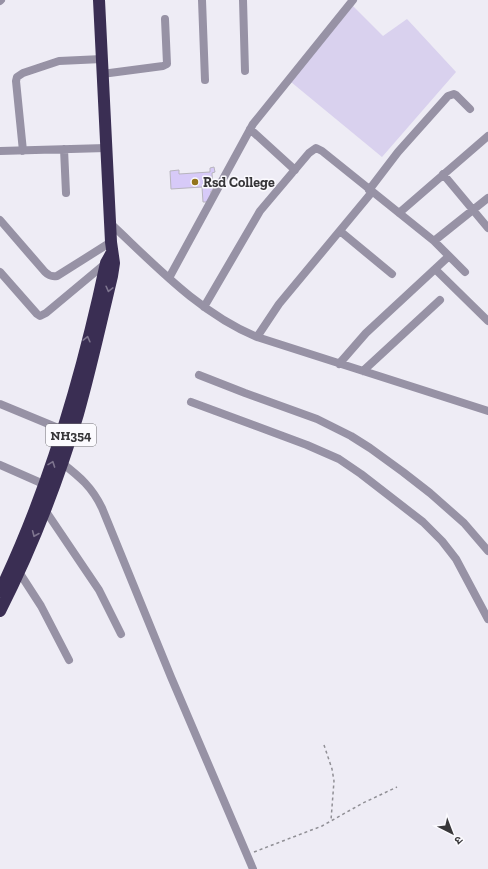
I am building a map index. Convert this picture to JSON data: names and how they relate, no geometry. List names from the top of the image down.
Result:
{
  "streets": {
    "highway": ["NH354"]
  },
  "places": ["Rsd College"],
  "north": "bottom right"
}
